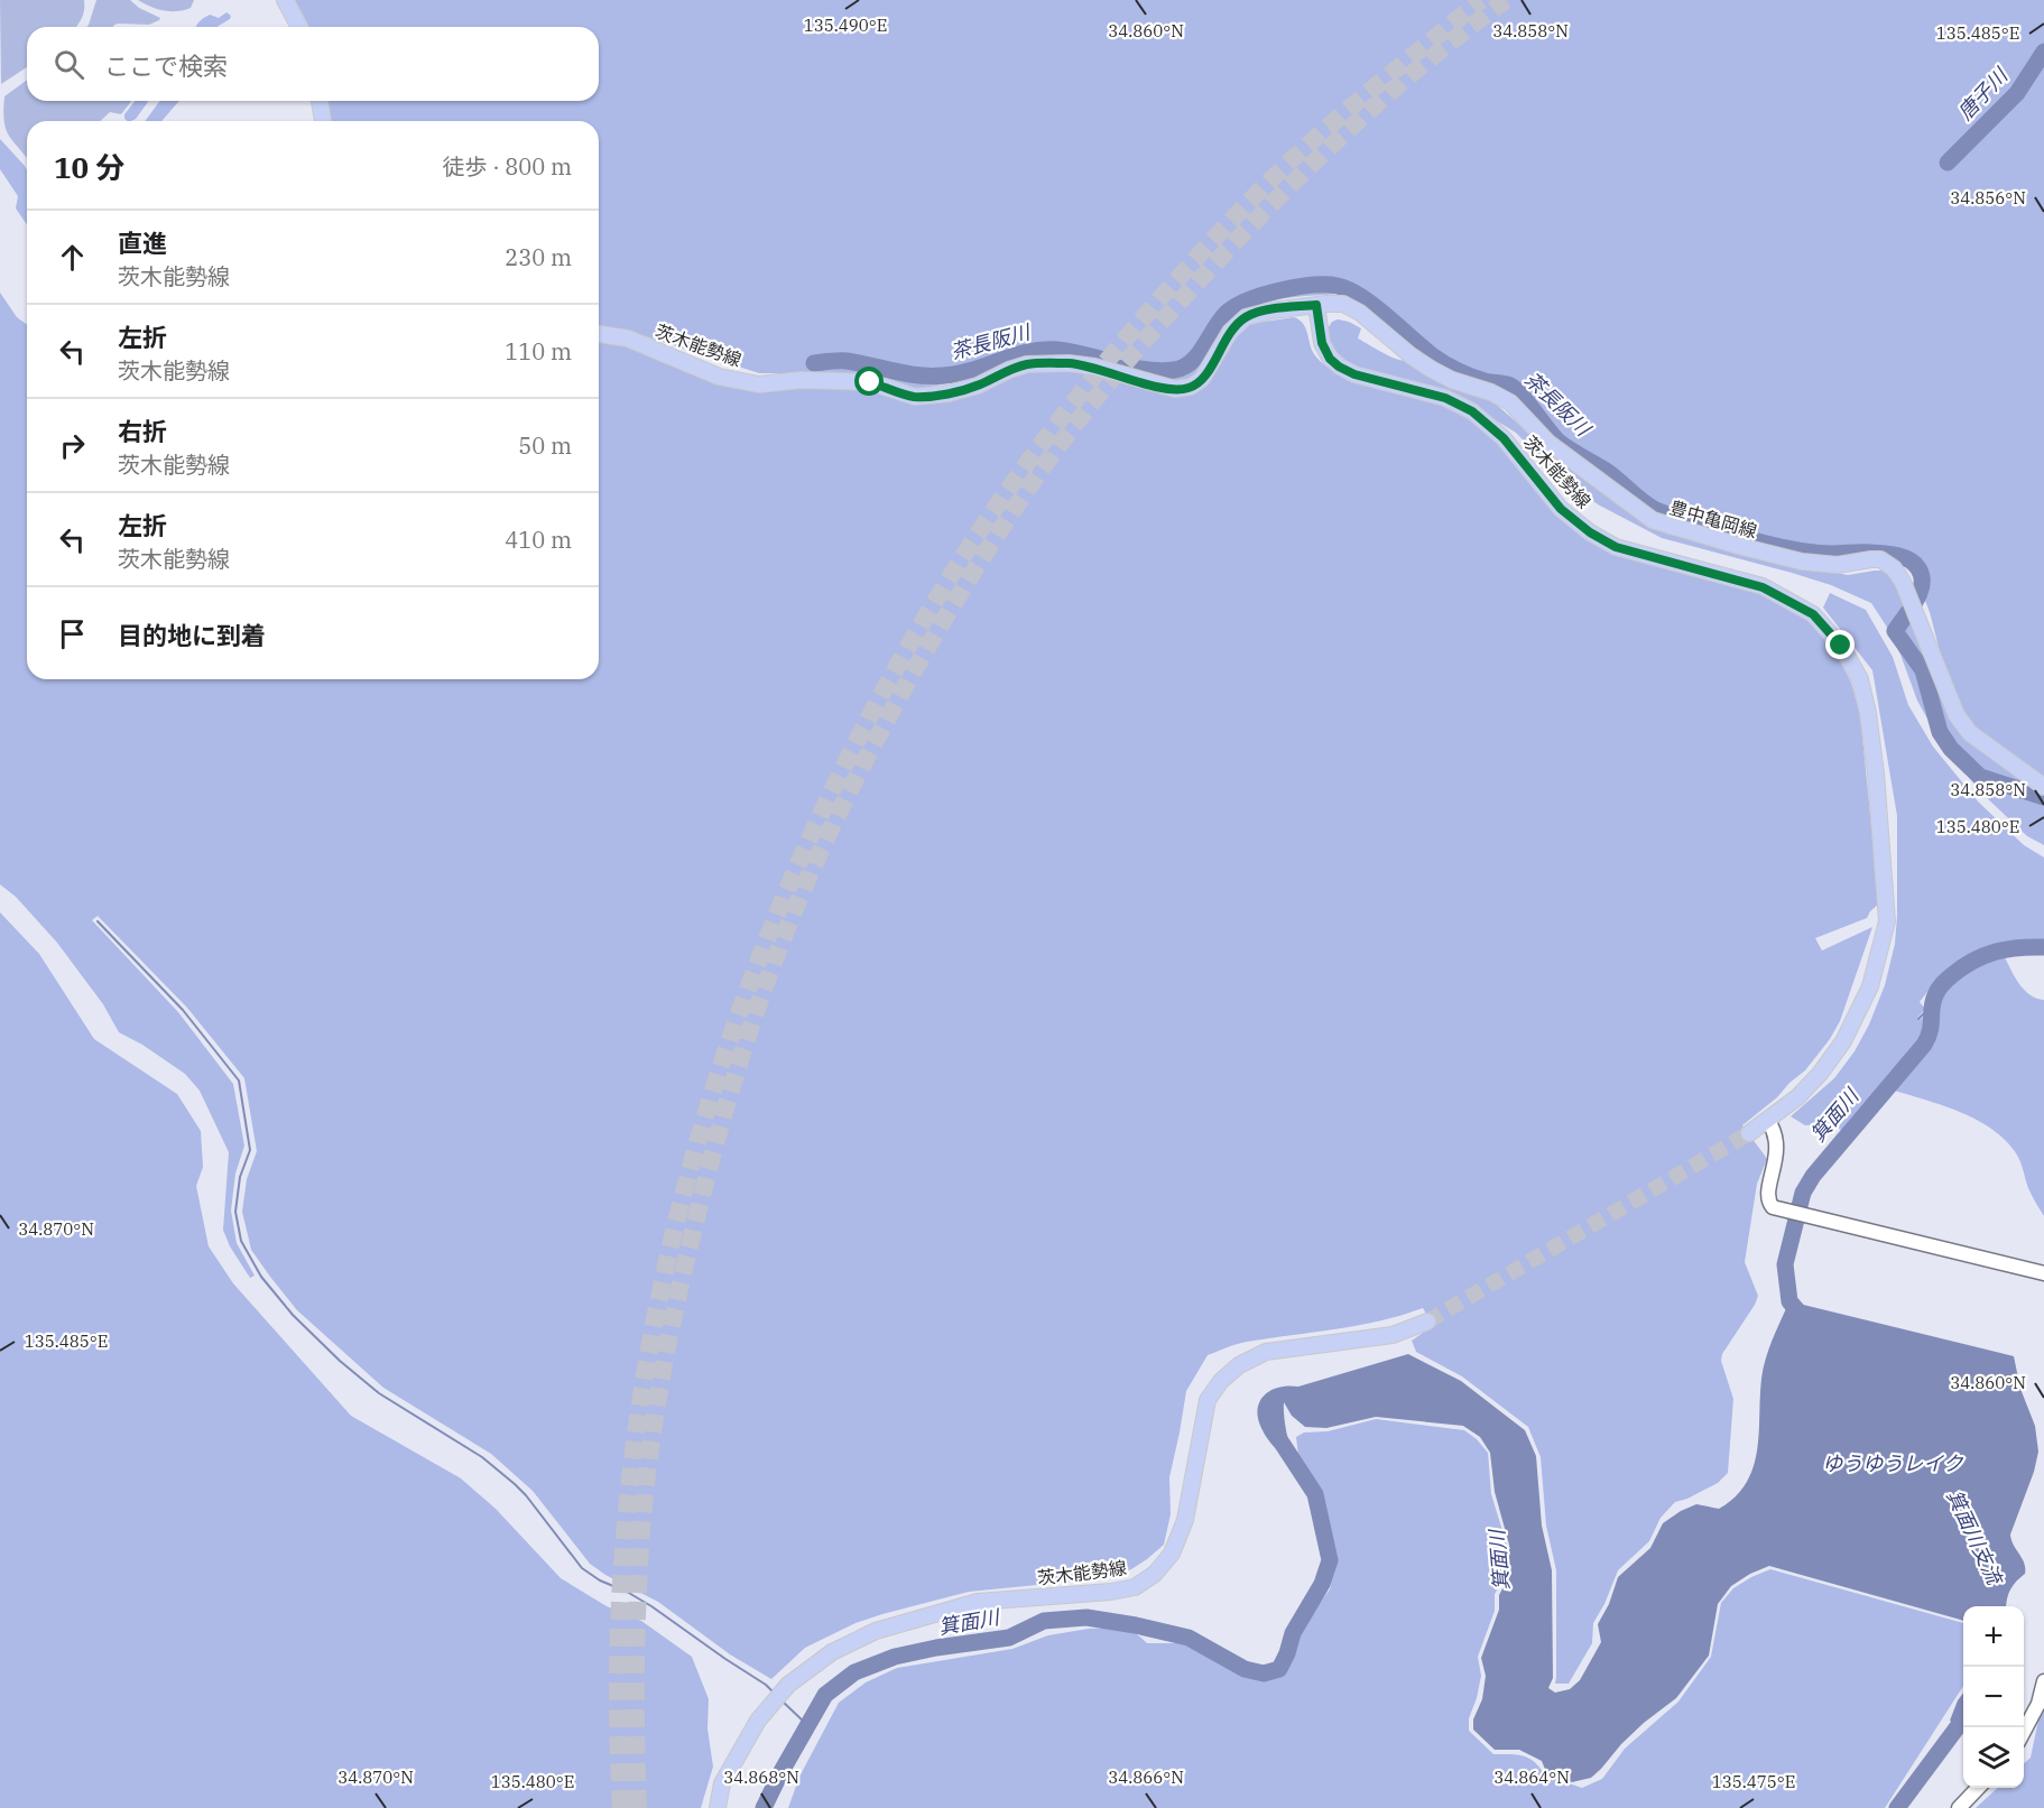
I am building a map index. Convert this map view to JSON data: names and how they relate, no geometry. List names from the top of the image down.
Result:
{
  "streets": {
    "main road": ["茨木能勢線", "豊中亀岡線"]
  },
  "crossings": [
    ["茨木能勢線", "豊中亀岡線"]
  ],
  "water": [
    "唐子川",
    "茶長阪川",
    "箕面川",
    "ゆうゆうレイク",
    "箕面川支流"
  ],
  "page": {
    "search": "ここで検索",
    "heading": ["10 分", "徒歩 · 800 m"],
    "list": [
      ["直進", "茨木能勢線", "230 m"],
      ["左折", "茨木能勢線", "110 m"],
      ["右折", "茨木能勢線", "50 m"],
      ["左折", "茨木能勢線", "410 m"],
      "目的地に到着"
    ],
    "map_buttons": ["+", "−"]
  },
  "coordinates": [
    "135.490°E",
    "34.860°N",
    "34.858°N",
    "135.485°E",
    "34.856°N",
    "135.480°E",
    "34.870°N",
    "34.868°N",
    "34.866°N",
    "34.864°N",
    "135.475°E"
  ]
}
